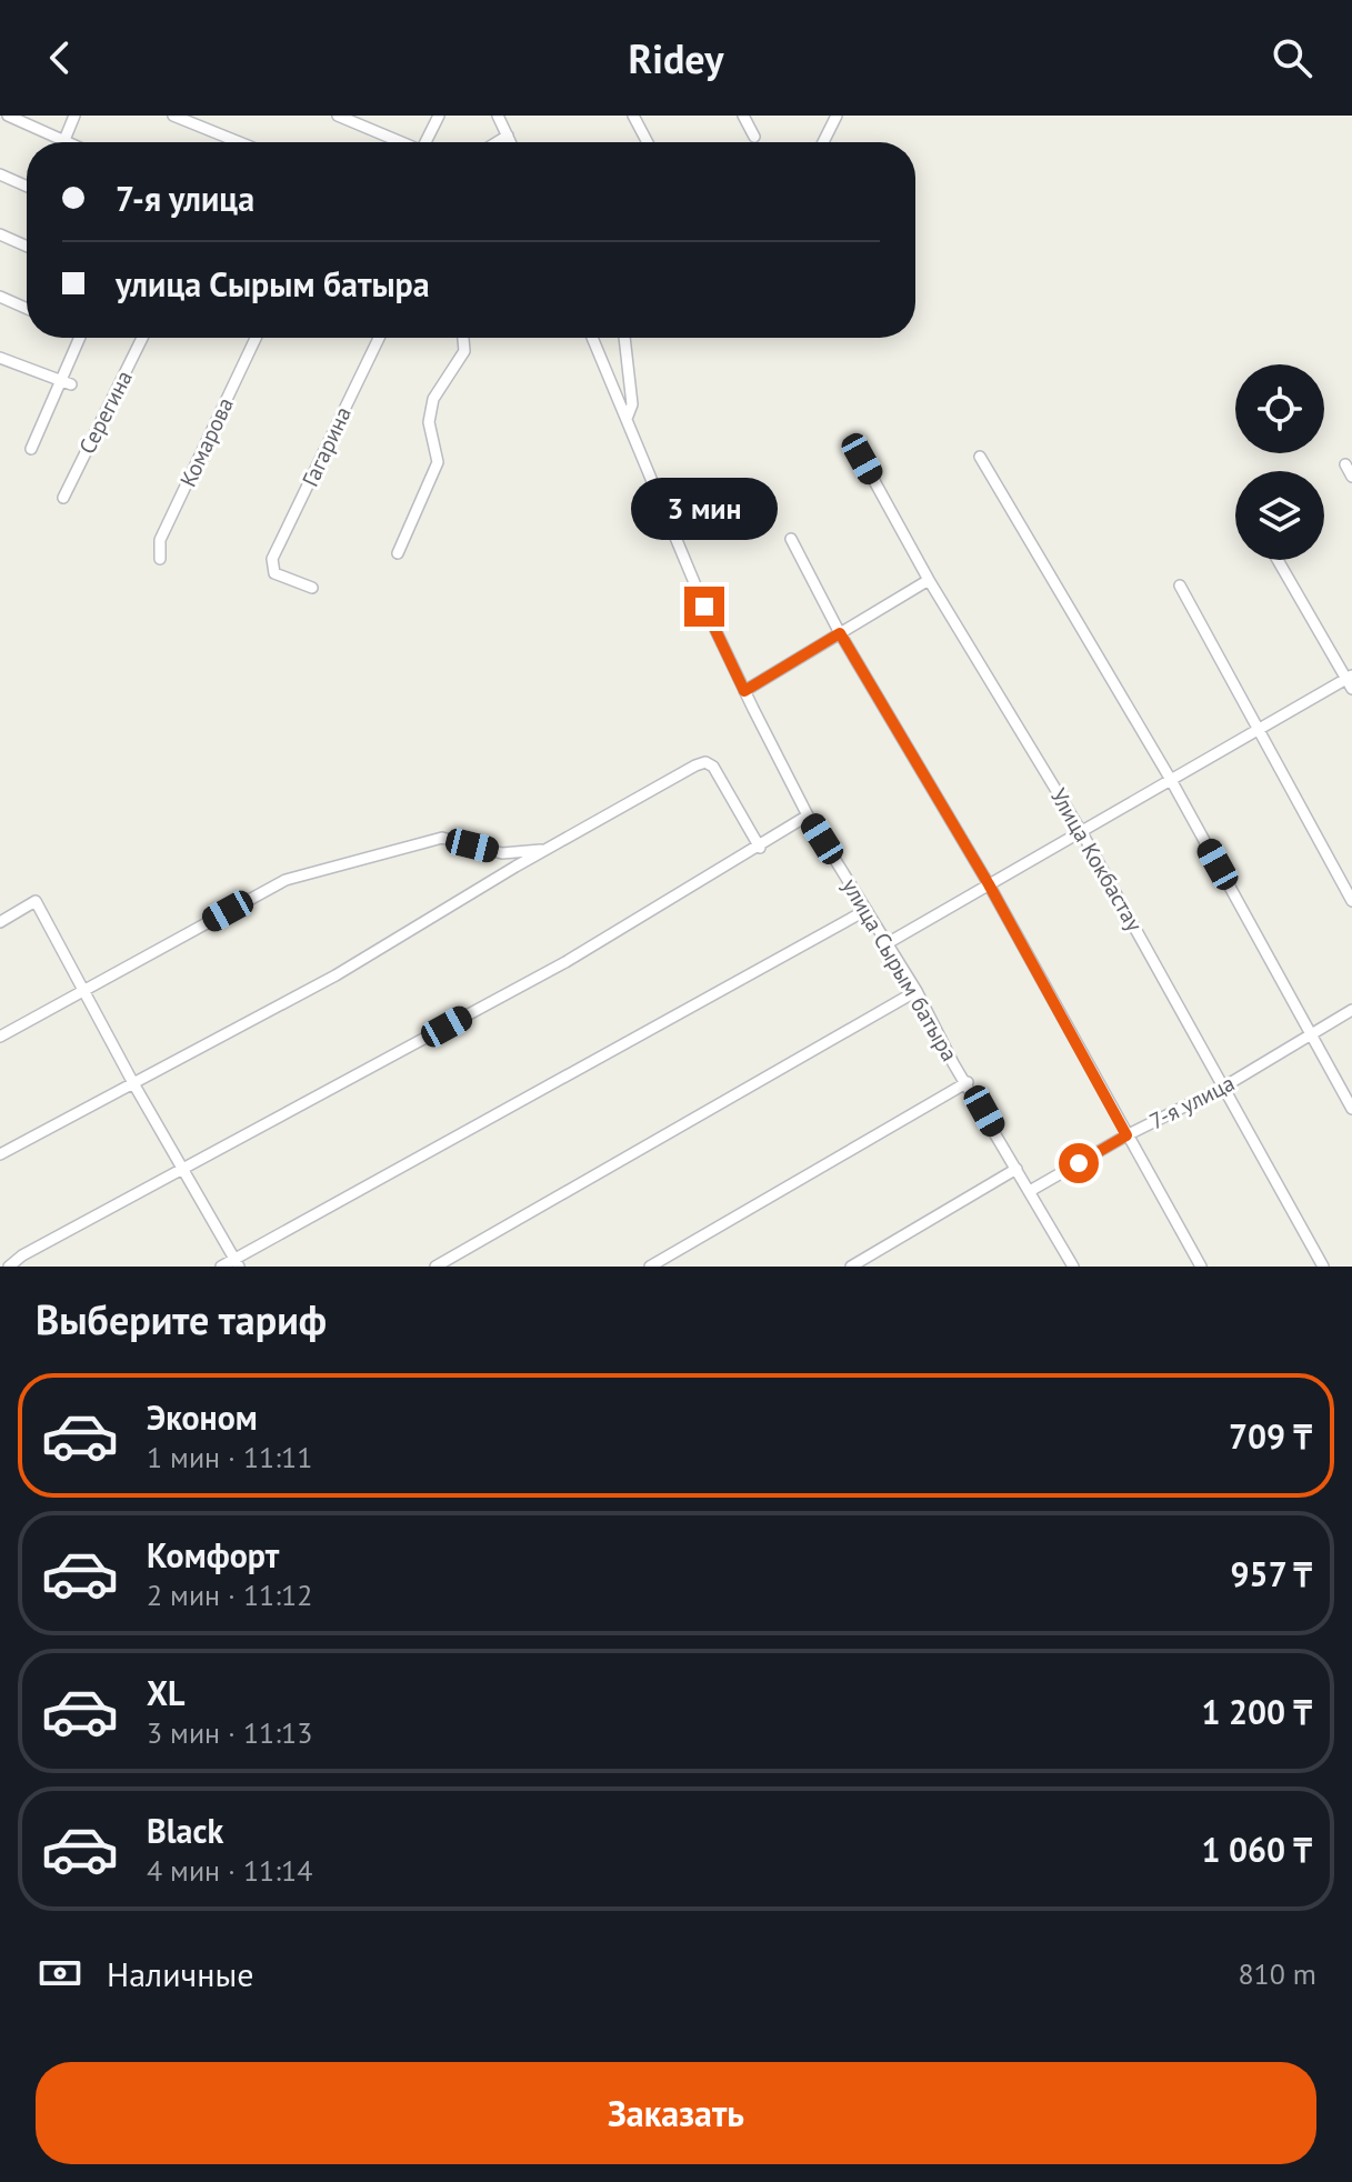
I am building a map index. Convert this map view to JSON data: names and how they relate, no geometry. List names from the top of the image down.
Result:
{
  "streets": {
    "street": [
      "Серегина",
      "Комарова",
      "Гагарина",
      "Улица Кокбастау",
      "улица Сырым батыра",
      "7-я улица"
    ]
  },
  "crossings": [
    ["Улица Кокбастау", "7-я улица"],
    ["улица Сырым батыра", "7-я улица"]
  ],
  "page": {
    "header": "Ridey",
    "banner": ["7-я улица", "улица Сырым батыра"],
    "bubble": "3 мин",
    "heading": "Выберите тариф",
    "list": [
      {
        "name": "Эконом",
        "note": "1 мин · 11:11",
        "value": "709 ₸"
      },
      {
        "name": "Комфорт",
        "note": "2 мин · 11:12",
        "value": "957 ₸"
      },
      {
        "name": "XL",
        "note": "3 мин · 11:13",
        "value": "1 200 ₸"
      },
      {
        "name": "Black",
        "note": "4 мин · 11:14",
        "value": "1 060 ₸"
      }
    ],
    "pay": ["Наличные", "810 m"],
    "buttons": "Заказать"
  }
}
